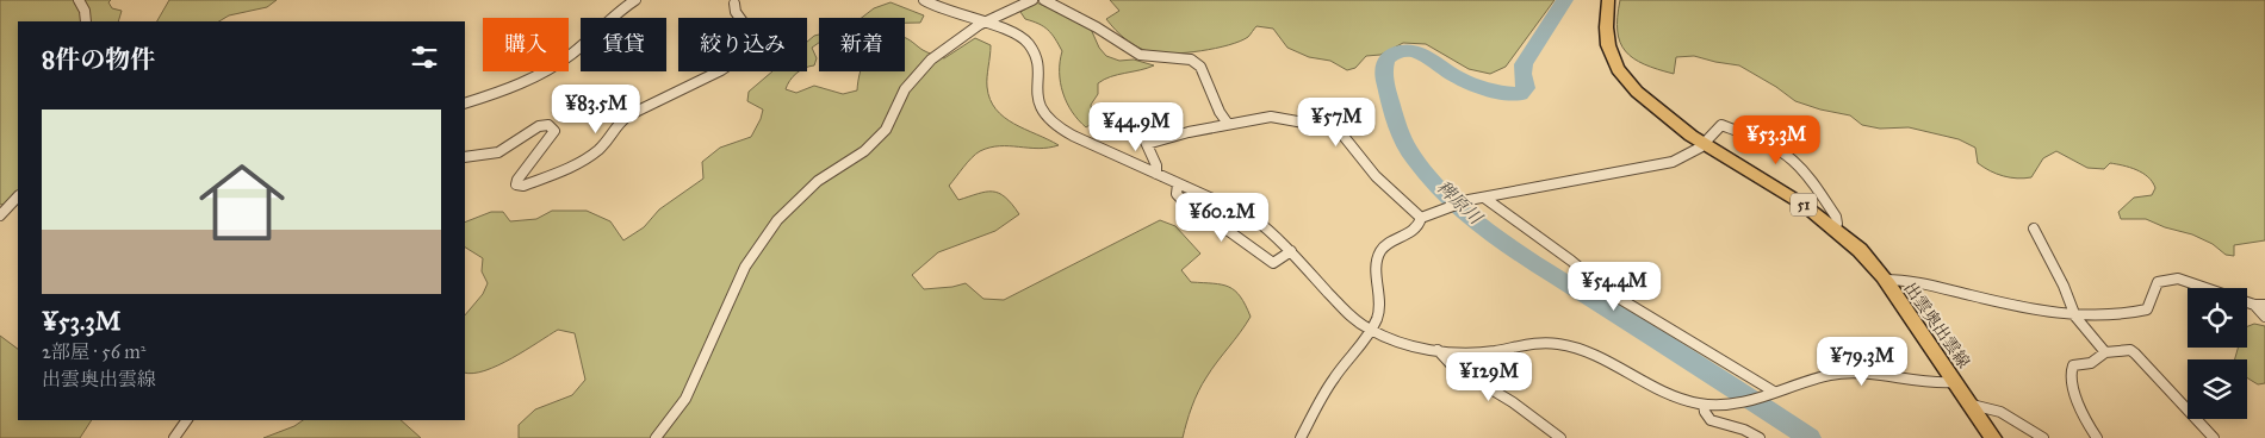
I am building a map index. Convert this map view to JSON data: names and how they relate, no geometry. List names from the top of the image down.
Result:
{
  "streets": {
    "main road": ["51", "出雲奥出雲線"]
  },
  "water": ["稗原川"],
  "page": {
    "chip": [
      "購入",
      "賃貸",
      "絞り込み",
      "新着"
    ],
    "heading": "8件の物件",
    "price": [
      "¥83.5M",
      "¥57M",
      "¥44.9M",
      "¥53.3M",
      "¥60.2M",
      "¥54.4M",
      "¥79.3M",
      "¥129M"
    ],
    "list": [
      {
        "name": "¥53.3M",
        "note": "2部屋 · 56 m² · 出雲奥出雲線"
      }
    ]
  }
}
